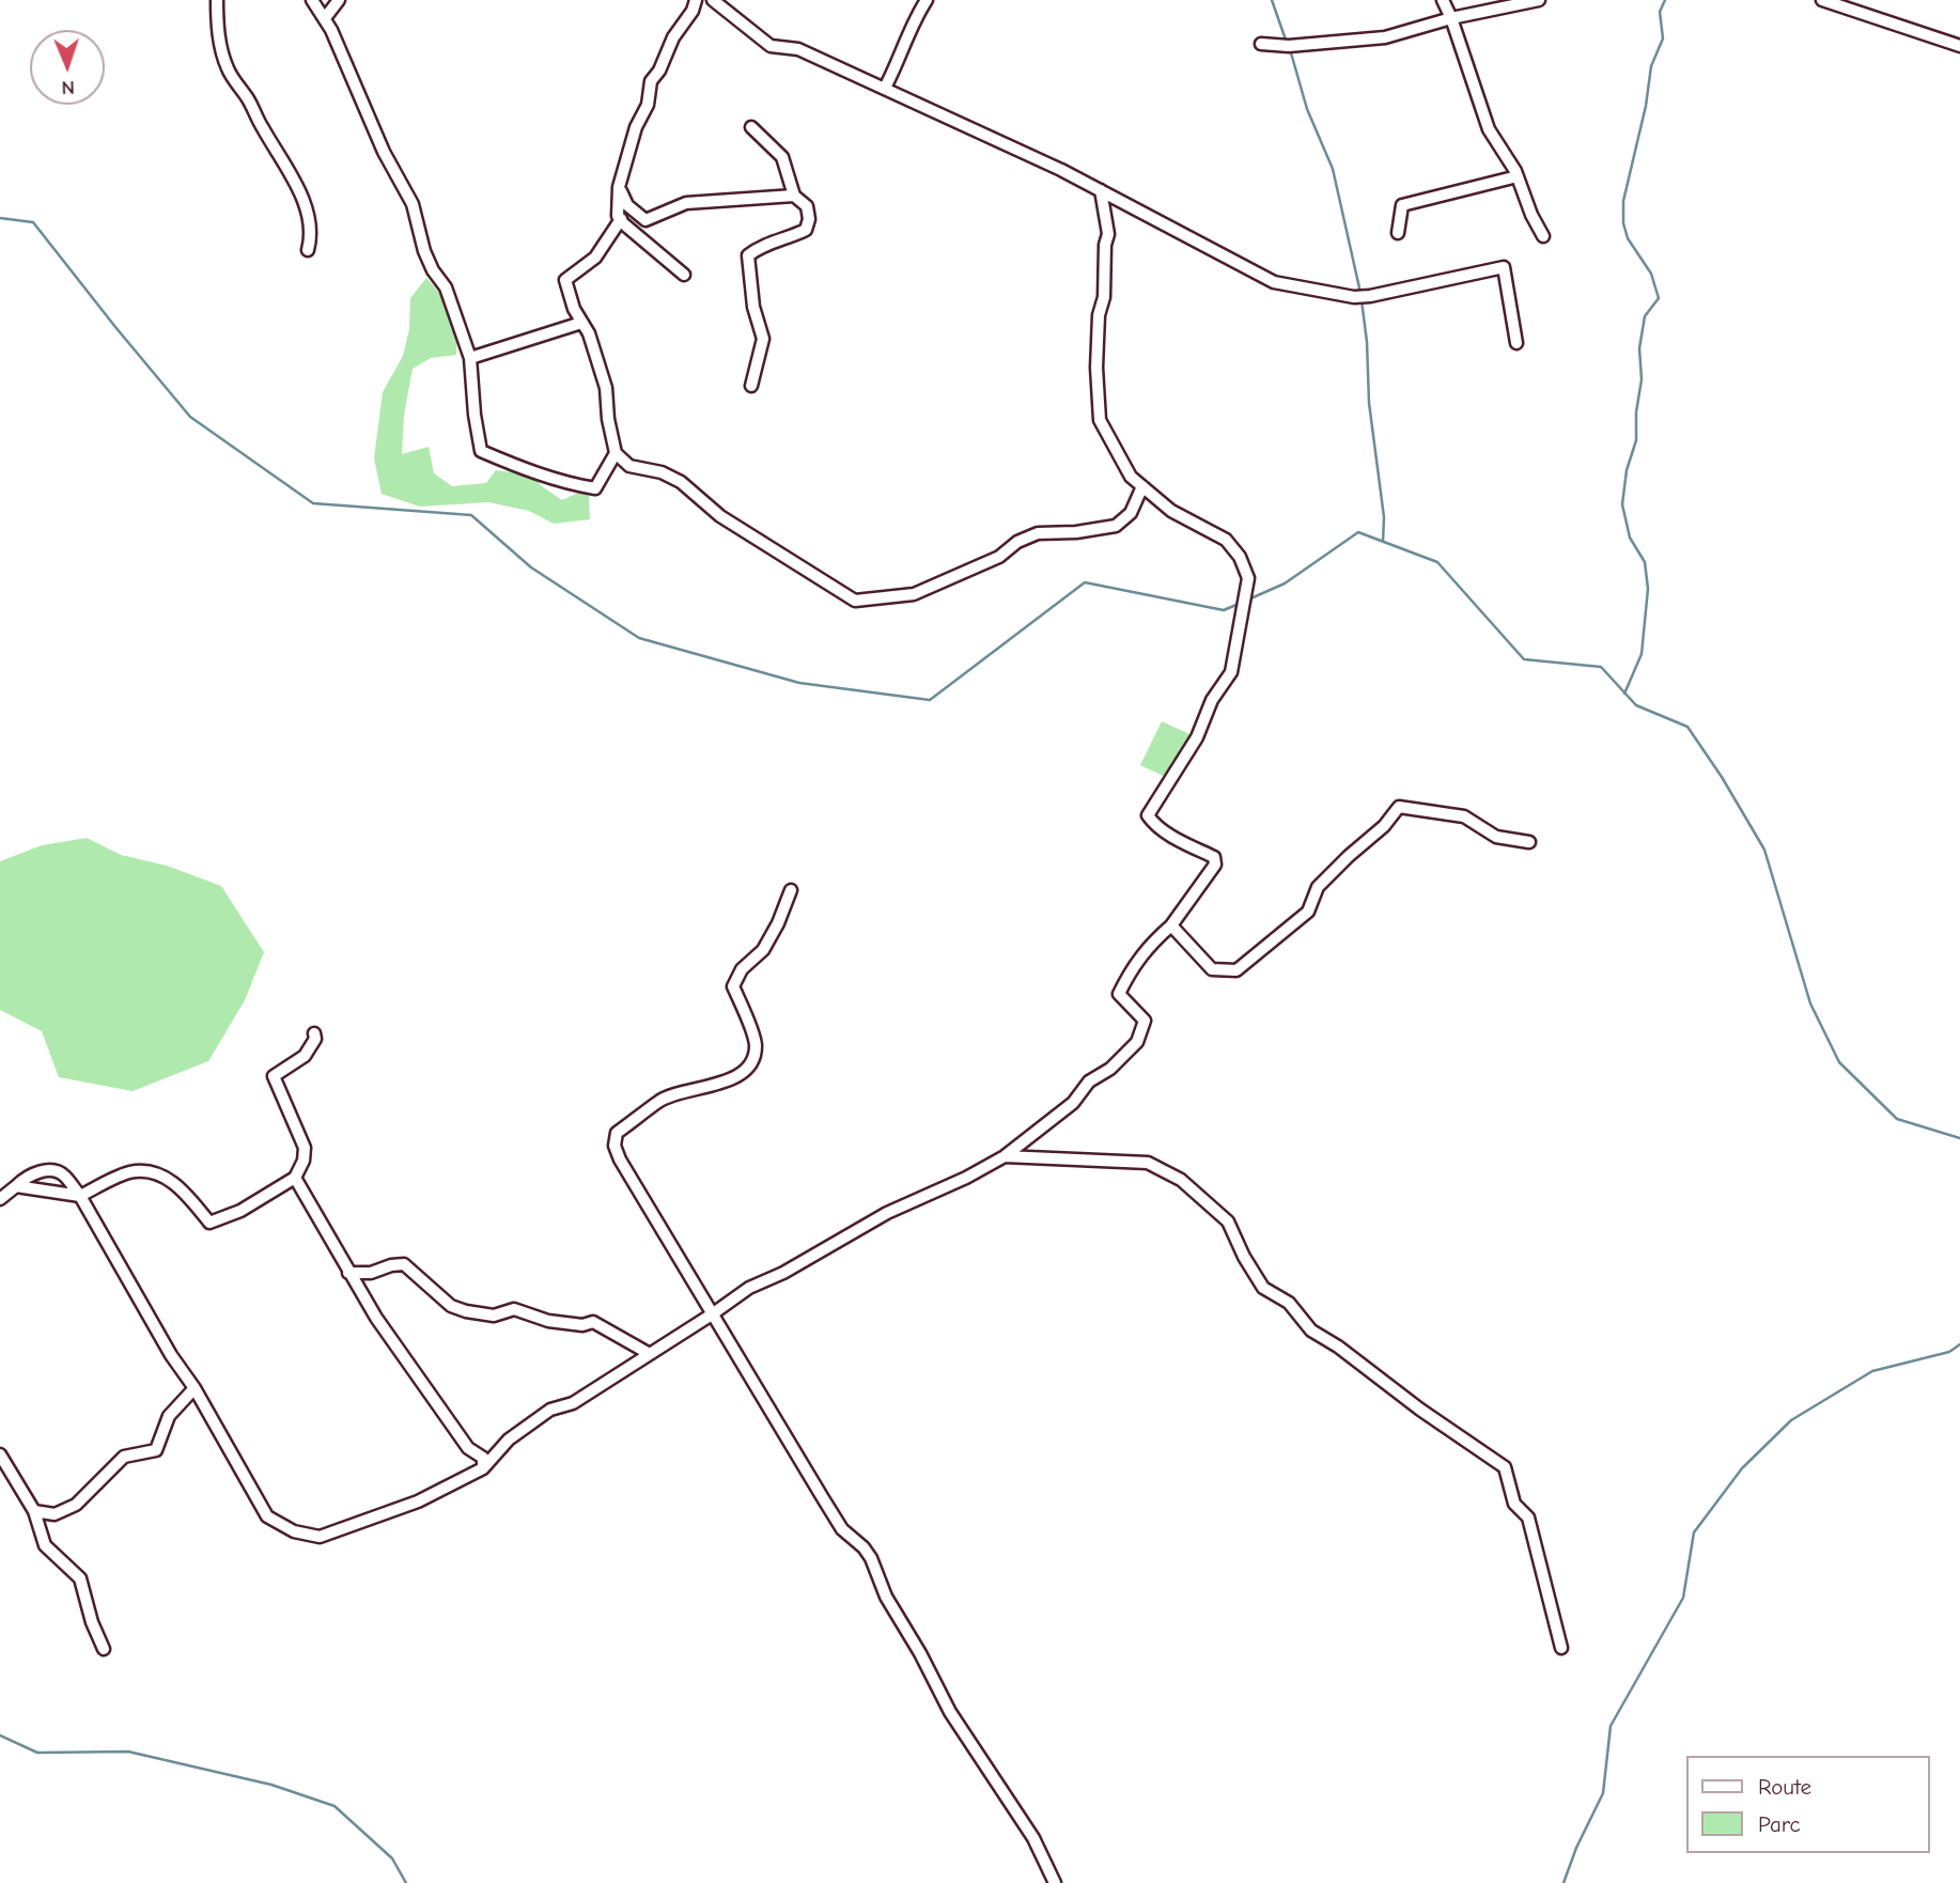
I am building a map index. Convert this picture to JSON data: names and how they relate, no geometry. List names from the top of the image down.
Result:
{
  "legend": ["Route", "Parc"],
  "north": "bottom"
}
